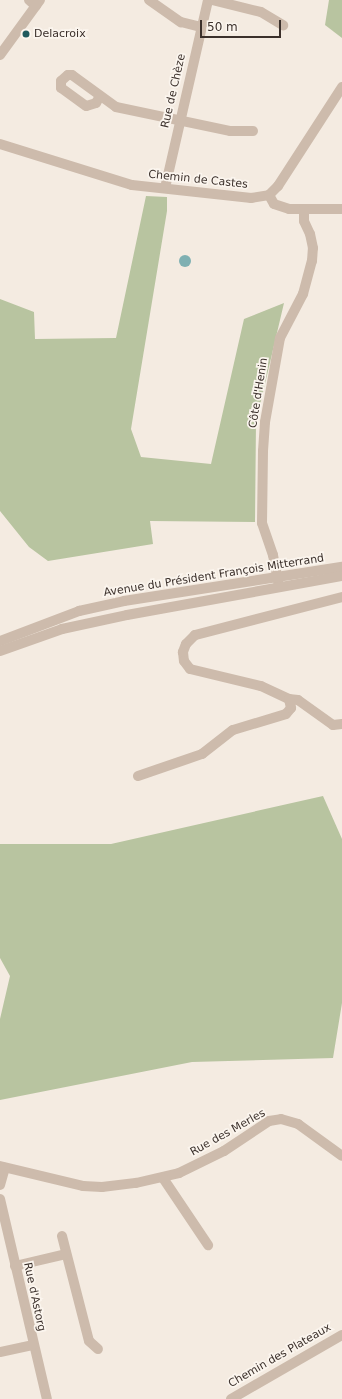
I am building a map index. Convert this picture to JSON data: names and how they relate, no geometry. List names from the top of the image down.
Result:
{
  "streets": {
    "street": [
      "Rue de Chèze",
      "Chemin de Castes",
      "Côte d'Henin",
      "Avenue du Président François Mitterrand",
      "Rue des Merles",
      "Rue d'Astorg",
      "Chemin des Plateaux"
    ]
  },
  "crossings": [
    ["Rue de Chèze", "Chemin de Castes"],
    ["Côte d'Henin", "Avenue du Président François Mitterrand"]
  ],
  "places": ["Delacroix"],
  "scale_bar": "50 m"
}
